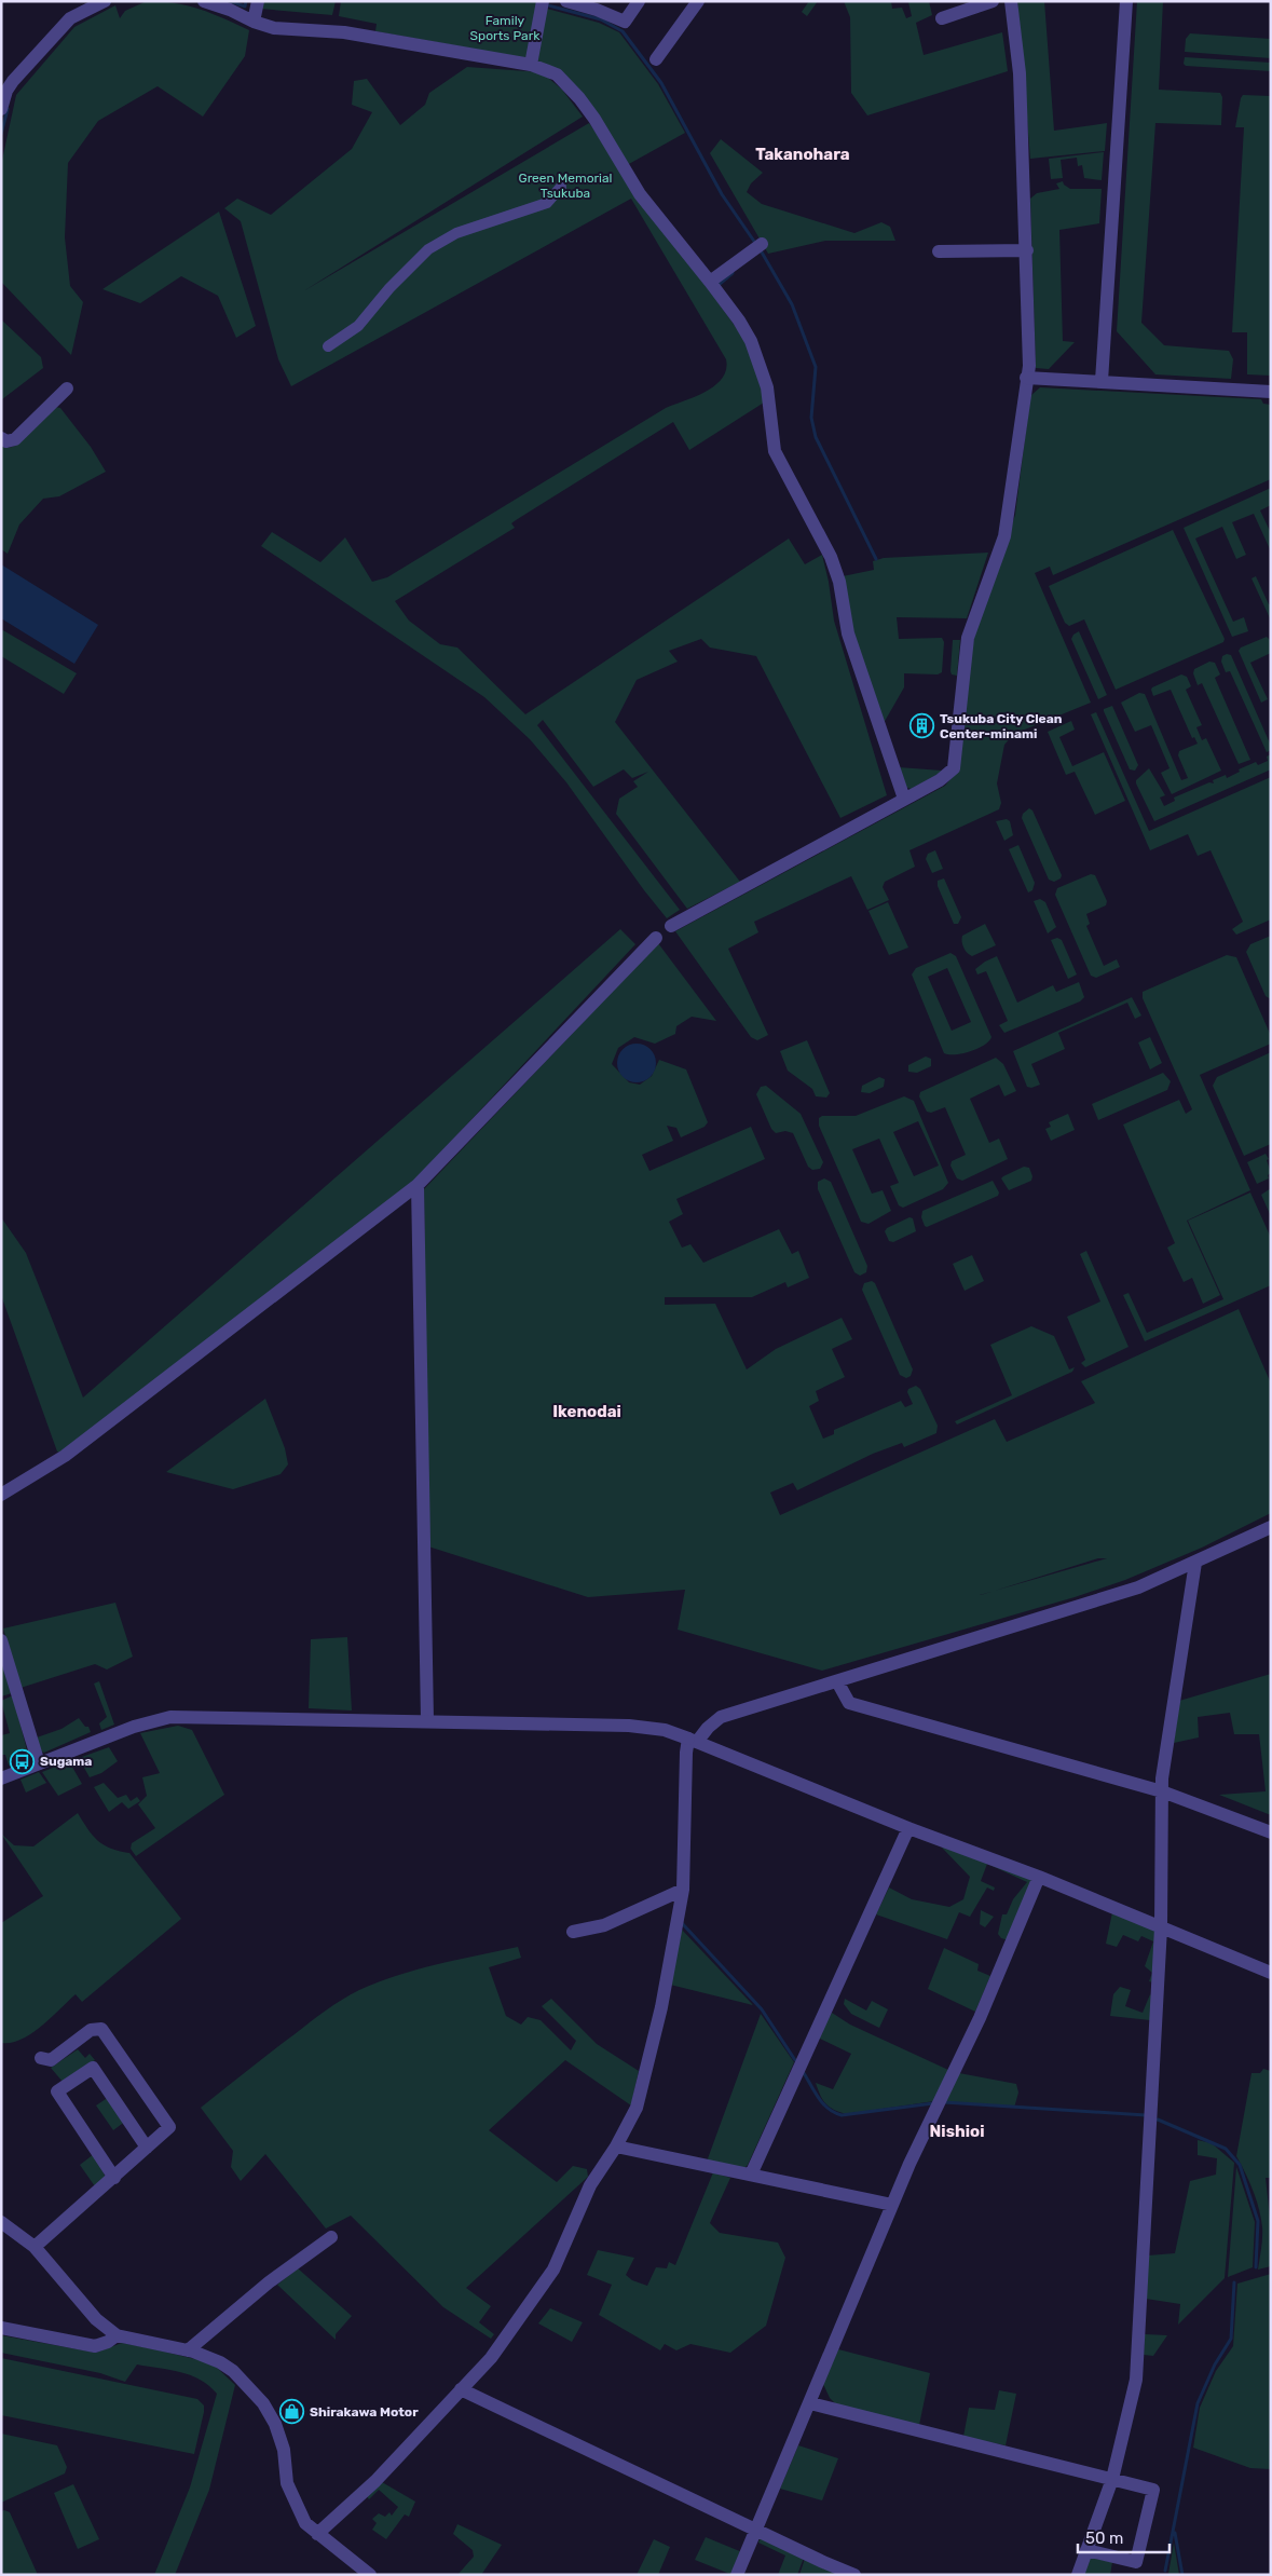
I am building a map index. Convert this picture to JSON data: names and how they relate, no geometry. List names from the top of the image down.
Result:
{
  "districts": ["Takanohara", "Ikenodai", "Nishioi"],
  "parks": ["Family Sports Park", "Green Memorial Tsukuba"],
  "places": {
    "building": ["Tsukuba City Clean Center-minami"],
    "bus stop": ["Sugama"],
    "shop": ["Shirakawa Motor"]
  },
  "scale_bar": "50 m"
}
